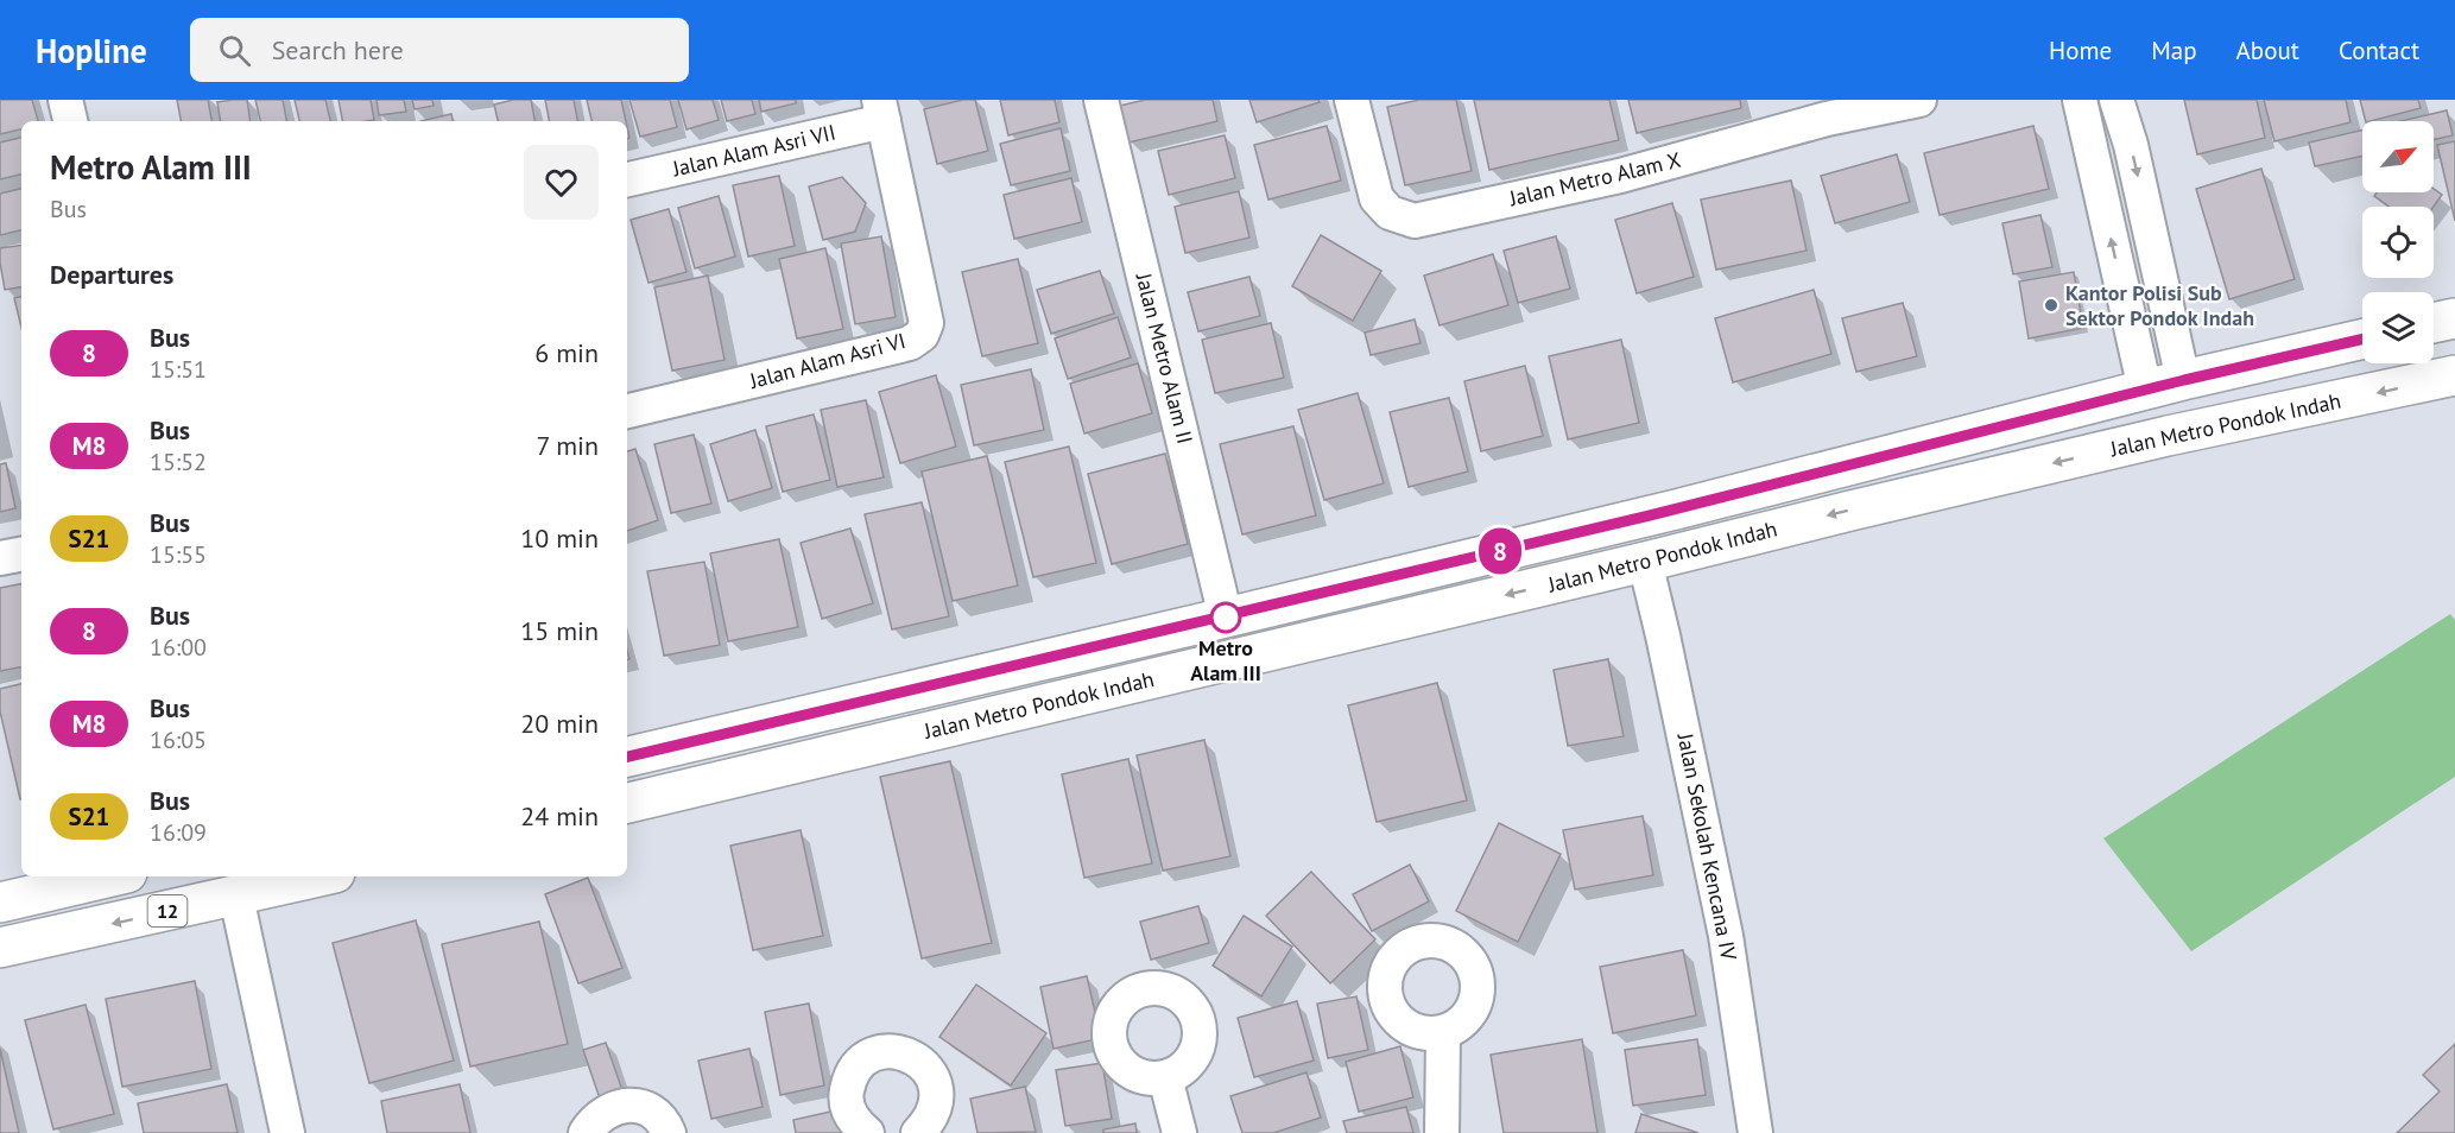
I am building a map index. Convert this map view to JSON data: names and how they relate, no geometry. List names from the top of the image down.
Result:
{
  "streets": {
    "highway": ["Jalan Metro Pondok Indah", "12"],
    "street": [
      "Jalan Alam Asri VII",
      "Jalan Metro Alam X",
      "Jalan Metro Alam II",
      "Jalan Alam Asri VI",
      "Jalan Sekolah Kencana IV"
    ]
  },
  "crossings": [
    ["Jalan Alam Asri VII", "Jalan Alam Asri VI"],
    ["Jalan Metro Alam II", "Jalan Metro Pondok Indah"],
    ["Jalan Metro Pondok Indah", "Jalan Sekolah Kencana IV"]
  ],
  "places": ["Kantor Polisi Sub Sektor Pondok Indah", "Metro Alam III"],
  "lines": ["bus line 8"],
  "north": "top right",
  "page": {
    "header": "Hopline",
    "search": "Search here",
    "nav": [
      "Home",
      "Map",
      "About",
      "Contact"
    ],
    "on_map": "8",
    "heading": [
      ["Metro Alam III", "Bus"],
      "Departures"
    ],
    "list": [
      {
        "mark": "8",
        "name": "Bus",
        "note": "15:51",
        "value": "6 min"
      },
      {
        "mark": "M8",
        "name": "Bus",
        "note": "15:52",
        "value": "7 min"
      },
      {
        "mark": "S21",
        "name": "Bus",
        "note": "15:55",
        "value": "10 min"
      },
      {
        "mark": "8",
        "name": "Bus",
        "note": "16:00",
        "value": "15 min"
      },
      {
        "mark": "M8",
        "name": "Bus",
        "note": "16:05",
        "value": "20 min"
      },
      {
        "mark": "S21",
        "name": "Bus",
        "note": "16:09",
        "value": "24 min"
      }
    ]
  }
}
